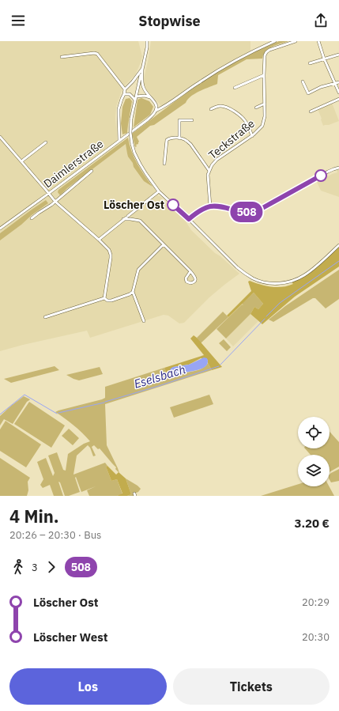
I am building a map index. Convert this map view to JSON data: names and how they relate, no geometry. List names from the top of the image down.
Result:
{
  "streets": {
    "street": ["Teckstraße", "Daimlerstraße"]
  },
  "water": ["Eselsbach"],
  "places": ["Löscher Ost"],
  "lines": ["bus line 508"],
  "page": {
    "header": "Stopwise",
    "on_map": "508",
    "heading": ["4 Min.", "20:26 – 20:30 · Bus", "3.20 €"],
    "legs": ["3", "508"],
    "list": [
      {
        "name": "Löscher Ost",
        "value": "20:29"
      },
      {
        "name": "Löscher West",
        "value": "20:30"
      }
    ],
    "buttons": ["Los", "Tickets"]
  }
}
